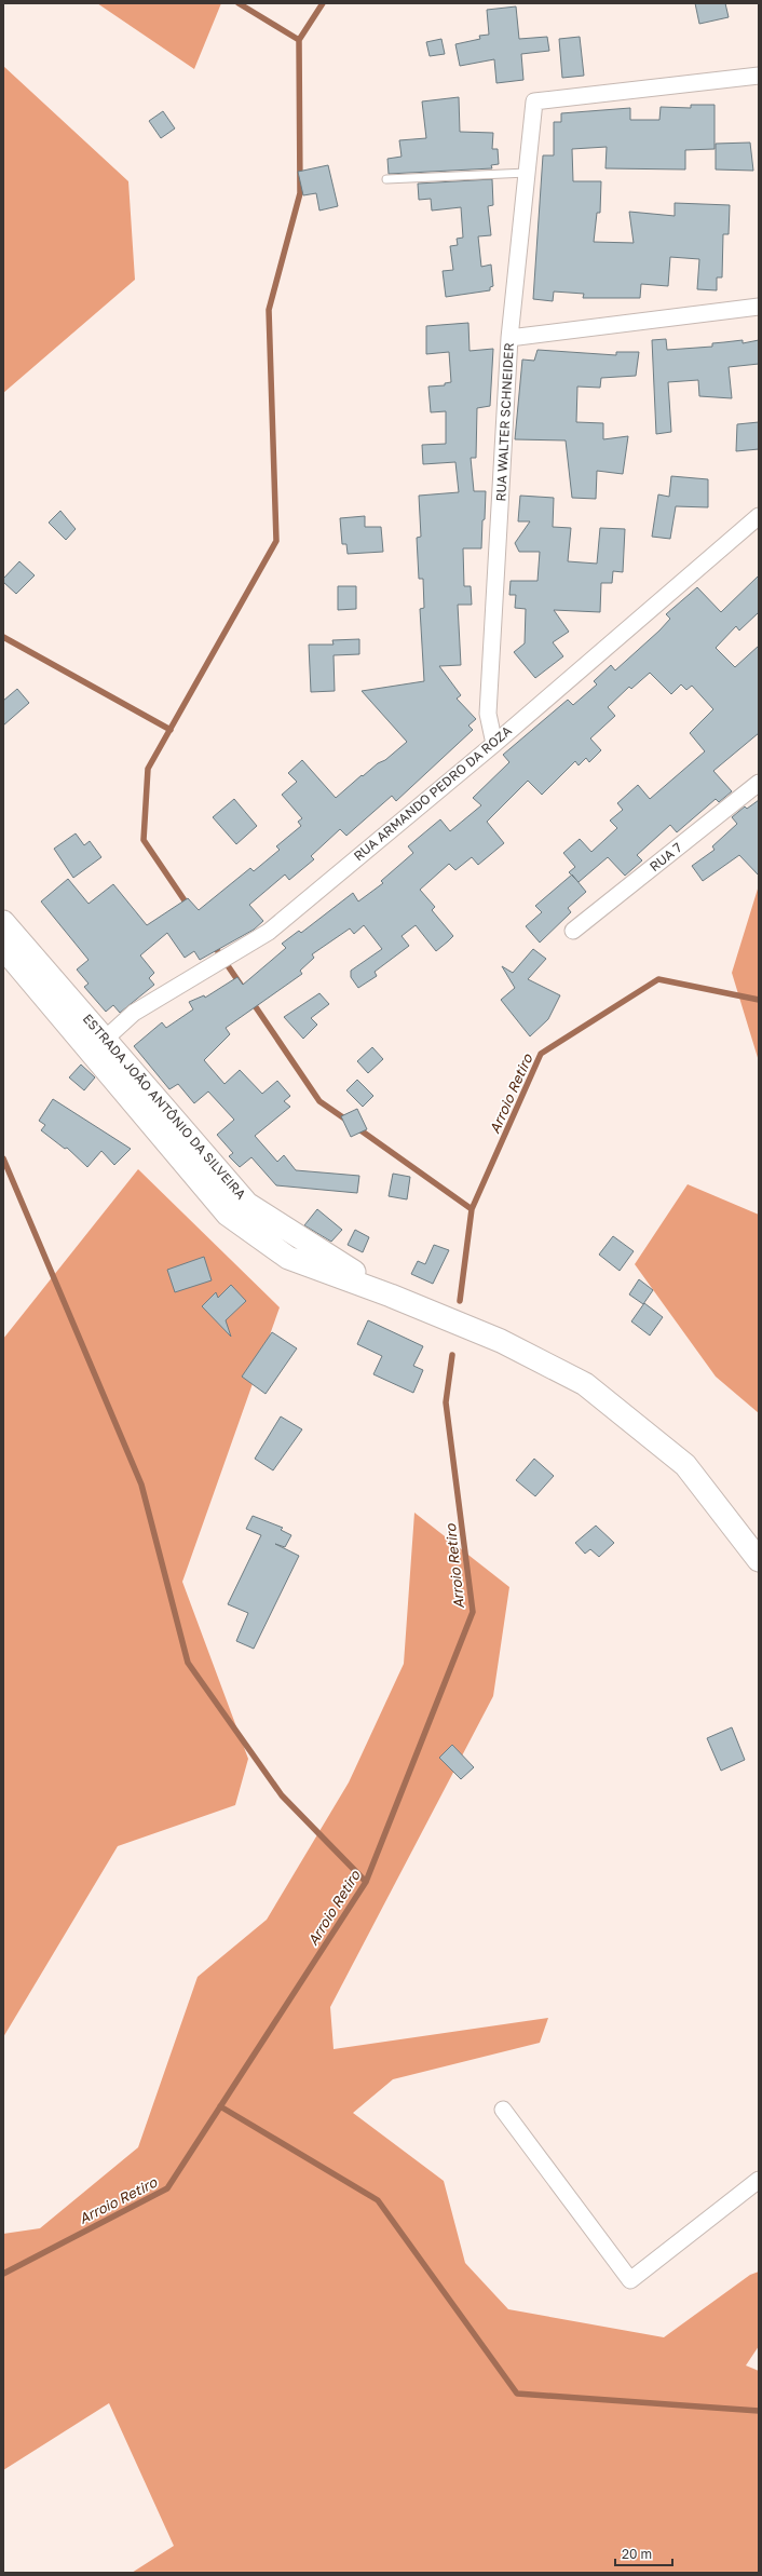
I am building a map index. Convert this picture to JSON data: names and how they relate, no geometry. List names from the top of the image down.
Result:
{
  "streets": {
    "main road": ["ESTRADA JOÃO ANTÔNIO DA SILVEIRA"],
    "street": ["RUA WALTER SCHNEIDER", "RUA ARMANDO PEDRO DA ROZA", "RUA 7"]
  },
  "crossings": [
    ["RUA WALTER SCHNEIDER", "RUA ARMANDO PEDRO DA ROZA"],
    ["RUA ARMANDO PEDRO DA ROZA", "ESTRADA JOÃO ANTÔNIO DA SILVEIRA"]
  ],
  "water": ["Arroio Retiro"],
  "scale_bar": "20 m"
}
